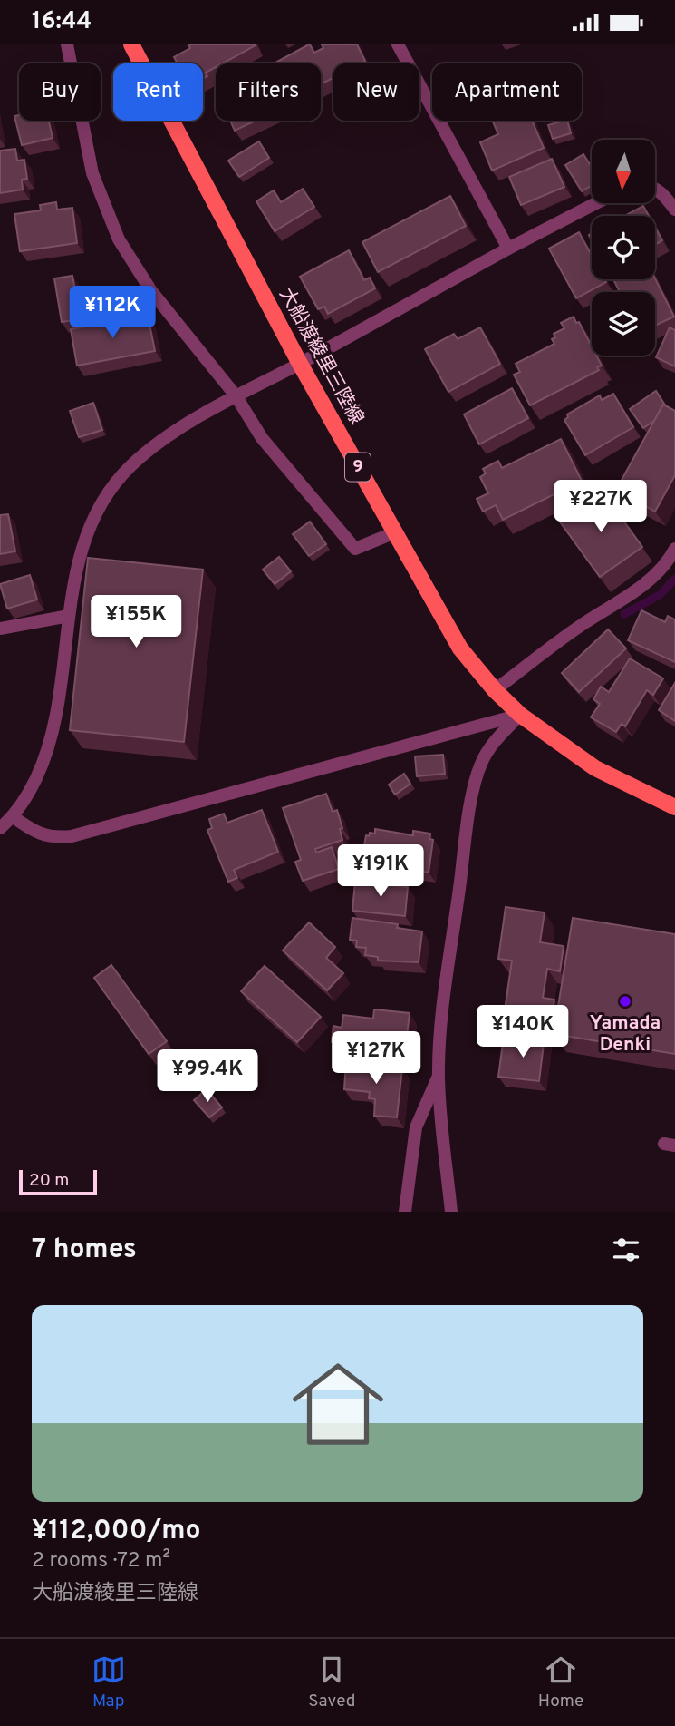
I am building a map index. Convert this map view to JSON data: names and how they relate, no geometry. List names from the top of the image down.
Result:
{
  "streets": {
    "main road": ["大船渡綾里三陸線", "9"]
  },
  "places": ["Yamada Denki"],
  "scale_bar": "20 m",
  "north": "bottom",
  "page": {
    "status": "16:44",
    "chip": [
      "Buy",
      "Rent",
      "Filters",
      "New",
      "Apartment"
    ],
    "price": [
      "¥112K",
      "¥227K",
      "¥155K",
      "¥191K",
      "¥140K",
      "¥127K",
      "¥99.4K"
    ],
    "scale": "20 m",
    "heading": "7 homes",
    "list": [
      {
        "name": "¥112,000/mo",
        "note": "2 rooms · 72 m² · 大船渡綾里三陸線"
      }
    ],
    "tabs": ["Map", "Saved", "Home"]
  }
}
